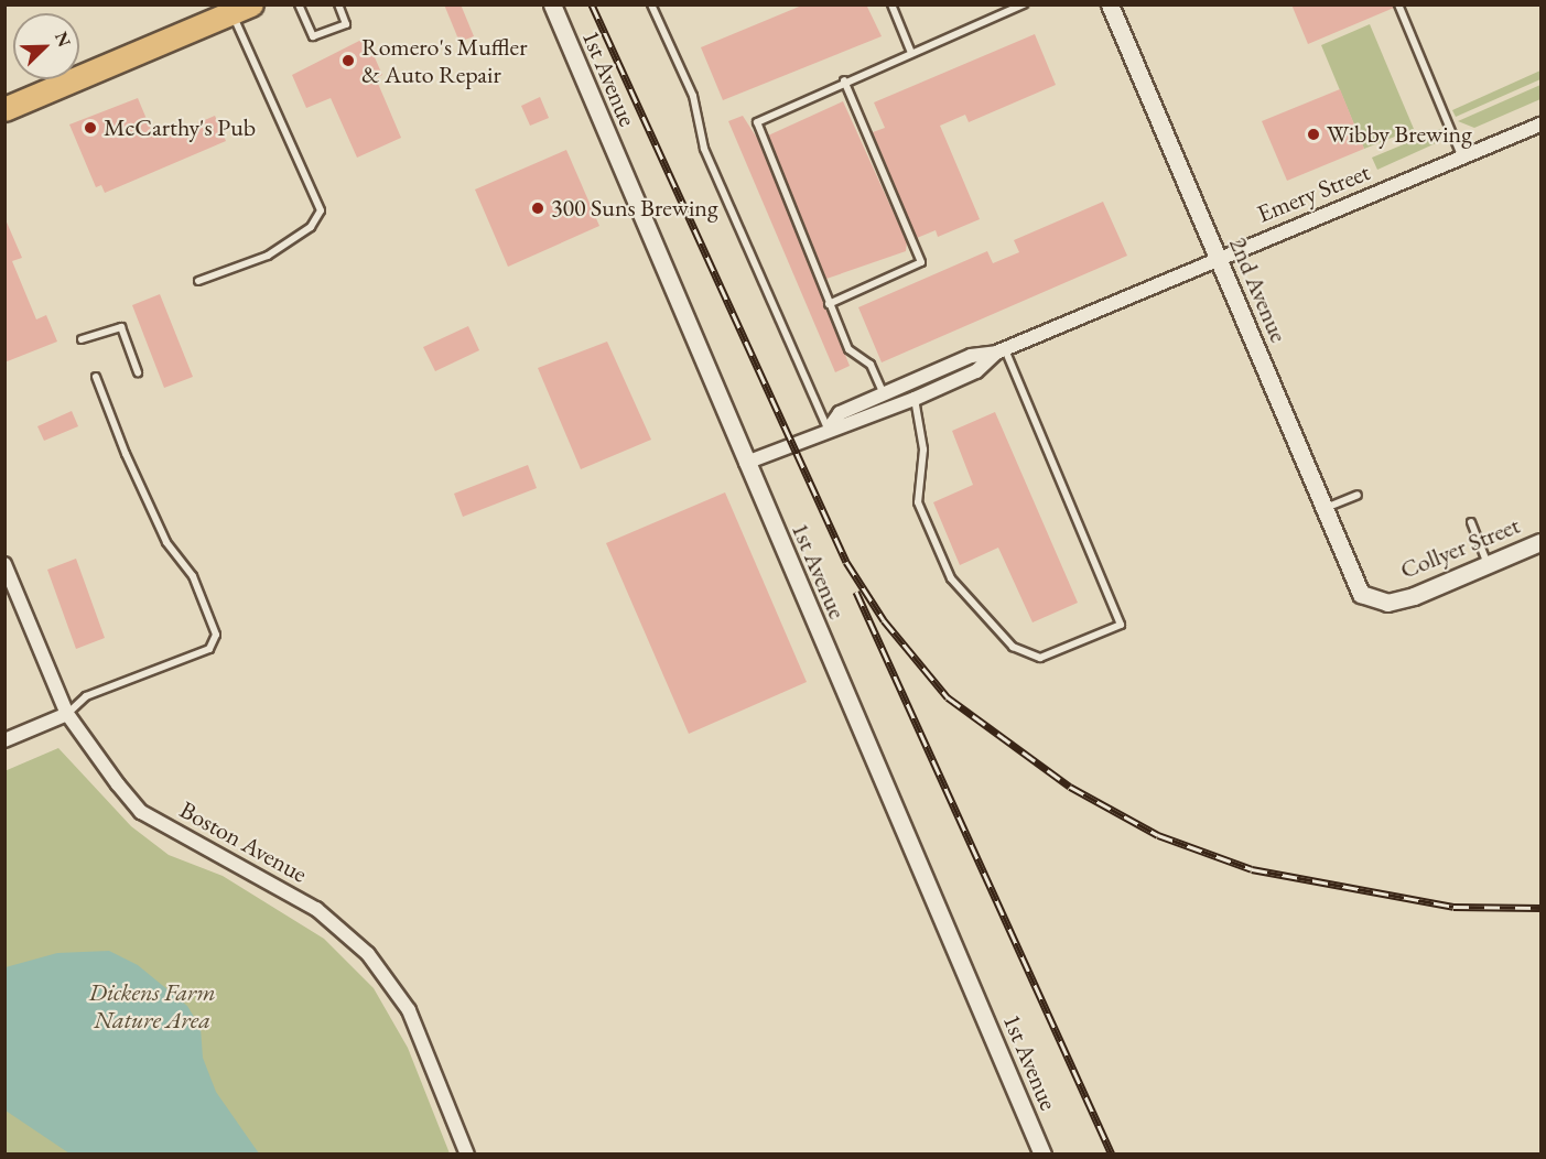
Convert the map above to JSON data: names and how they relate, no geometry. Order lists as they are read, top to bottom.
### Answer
{
  "streets": {
    "street": [
      "1st Avenue",
      "Emery Street",
      "2nd Avenue",
      "Collyer Street",
      "Boston Avenue"
    ]
  },
  "crossings": [
    ["1st Avenue", "Emery Street"],
    ["Emery Street", "2nd Avenue"],
    ["2nd Avenue", "Collyer Street"]
  ],
  "parks": ["Dickens Farm Nature Area"],
  "places": [
    "Romero's Muffler & Auto Repair",
    "McCarthy's Pub",
    "Wibby Brewing",
    "300 Suns Brewing"
  ],
  "north": "top right"
}
